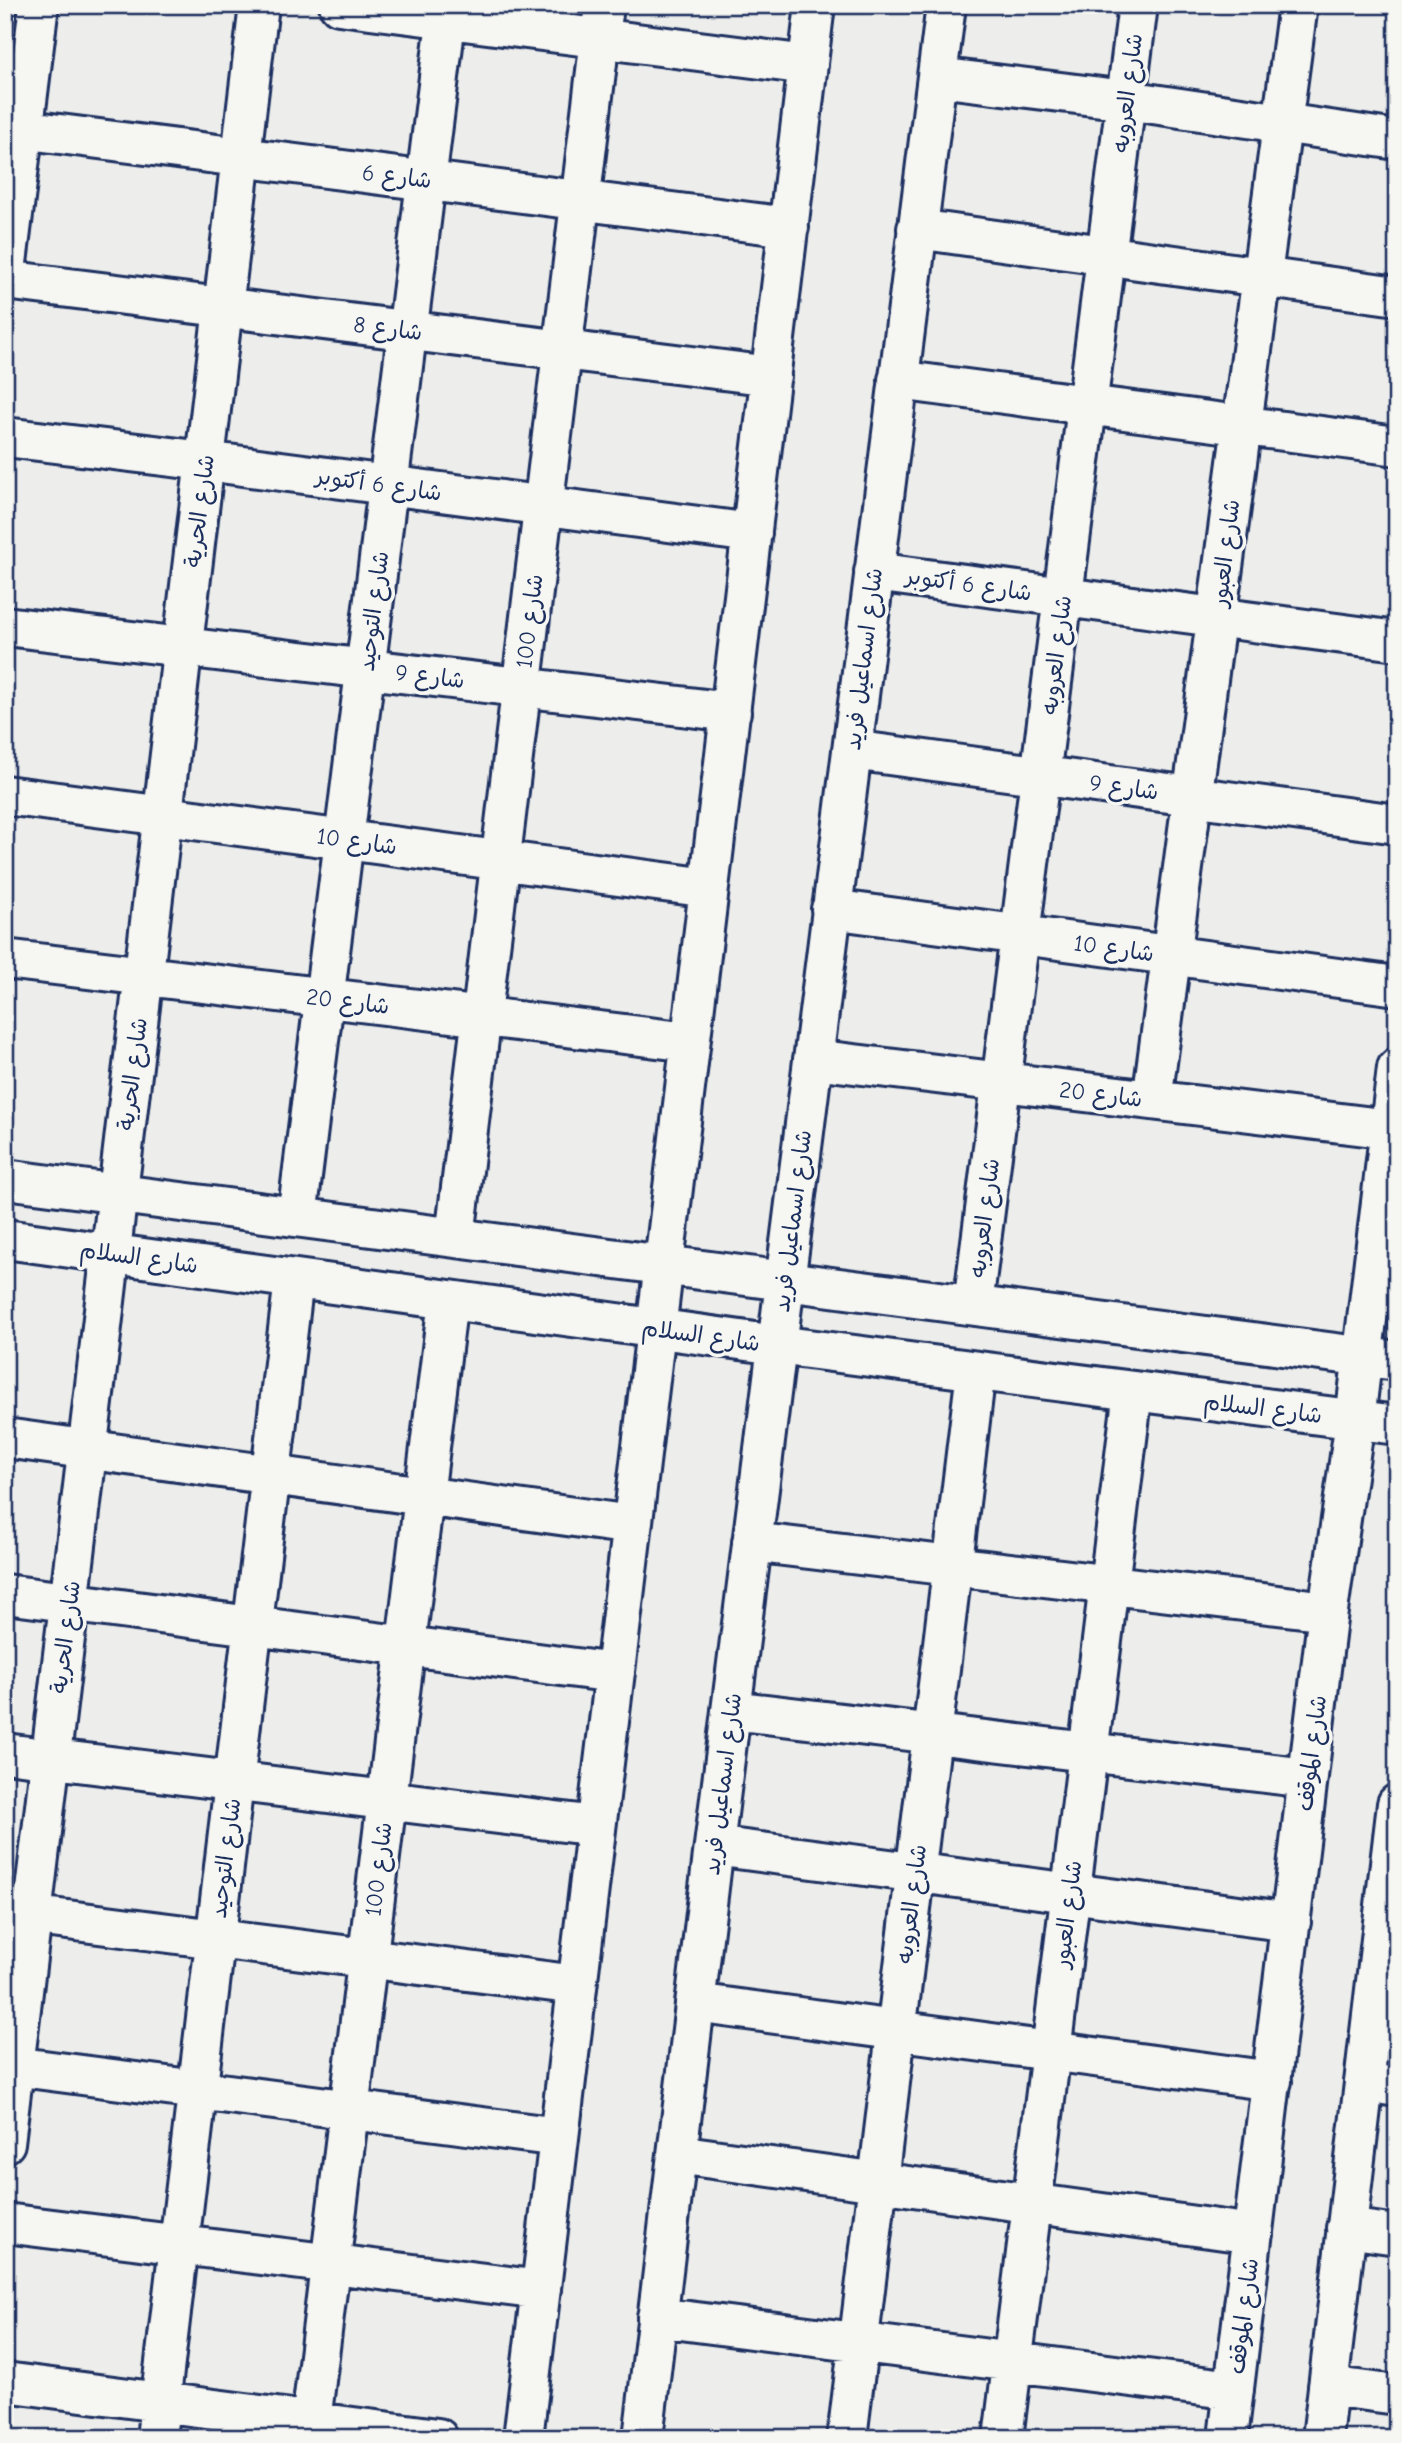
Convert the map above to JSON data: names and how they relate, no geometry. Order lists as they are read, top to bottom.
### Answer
{
  "streets": {
    "street": [
      "شارع العروبه",
      "شارع 6",
      "شارع 8",
      "شارع 6 أكتوبر",
      "شارع الحرية",
      "شارع العبور",
      "شارع التوحيد",
      "شارع 100",
      "شارع اسماعيل فريد",
      "شارع 9",
      "شارع 10",
      "شارع 20",
      "شارع السلام",
      "شارع الموقف"
    ]
  },
  "crossings": [
    ["شارع العروبه", "شارع 6 أكتوبر"],
    ["شارع العروبه", "شارع 9"],
    ["شارع العروبه", "شارع 10"],
    ["شارع العروبه", "شارع 20"],
    ["شارع العروبه", "شارع السلام"],
    ["شارع 6", "شارع الحرية"],
    ["شارع 6", "شارع التوحيد"],
    ["شارع 6", "شارع 100"],
    ["شارع 8", "شارع الحرية"],
    ["شارع 8", "شارع التوحيد"],
    ["شارع 8", "شارع 100"],
    ["شارع 6 أكتوبر", "شارع الحرية"],
    ["شارع 6 أكتوبر", "شارع العبور"],
    ["شارع 6 أكتوبر", "شارع التوحيد"],
    ["شارع 6 أكتوبر", "شارع 100"],
    ["شارع 6 أكتوبر", "شارع اسماعيل فريد"],
    ["شارع الحرية", "شارع 9"],
    ["شارع الحرية", "شارع 10"],
    ["شارع الحرية", "شارع 20"],
    ["شارع الحرية", "شارع السلام"],
    ["شارع العبور", "شارع 9"],
    ["شارع العبور", "شارع 10"],
    ["شارع العبور", "شارع 20"],
    ["شارع العبور", "شارع السلام"],
    ["شارع التوحيد", "شارع 9"],
    ["شارع التوحيد", "شارع 10"],
    ["شارع التوحيد", "شارع 20"],
    ["شارع التوحيد", "شارع السلام"],
    ["شارع 100", "شارع 9"],
    ["شارع 100", "شارع 10"],
    ["شارع 100", "شارع 20"],
    ["شارع 100", "شارع السلام"],
    ["شارع اسماعيل فريد", "شارع 9"],
    ["شارع اسماعيل فريد", "شارع 10"],
    ["شارع اسماعيل فريد", "شارع 20"],
    ["شارع اسماعيل فريد", "شارع السلام"],
    ["شارع 20", "شارع الموقف"],
    ["شارع السلام", "شارع الموقف"]
  ]
}
